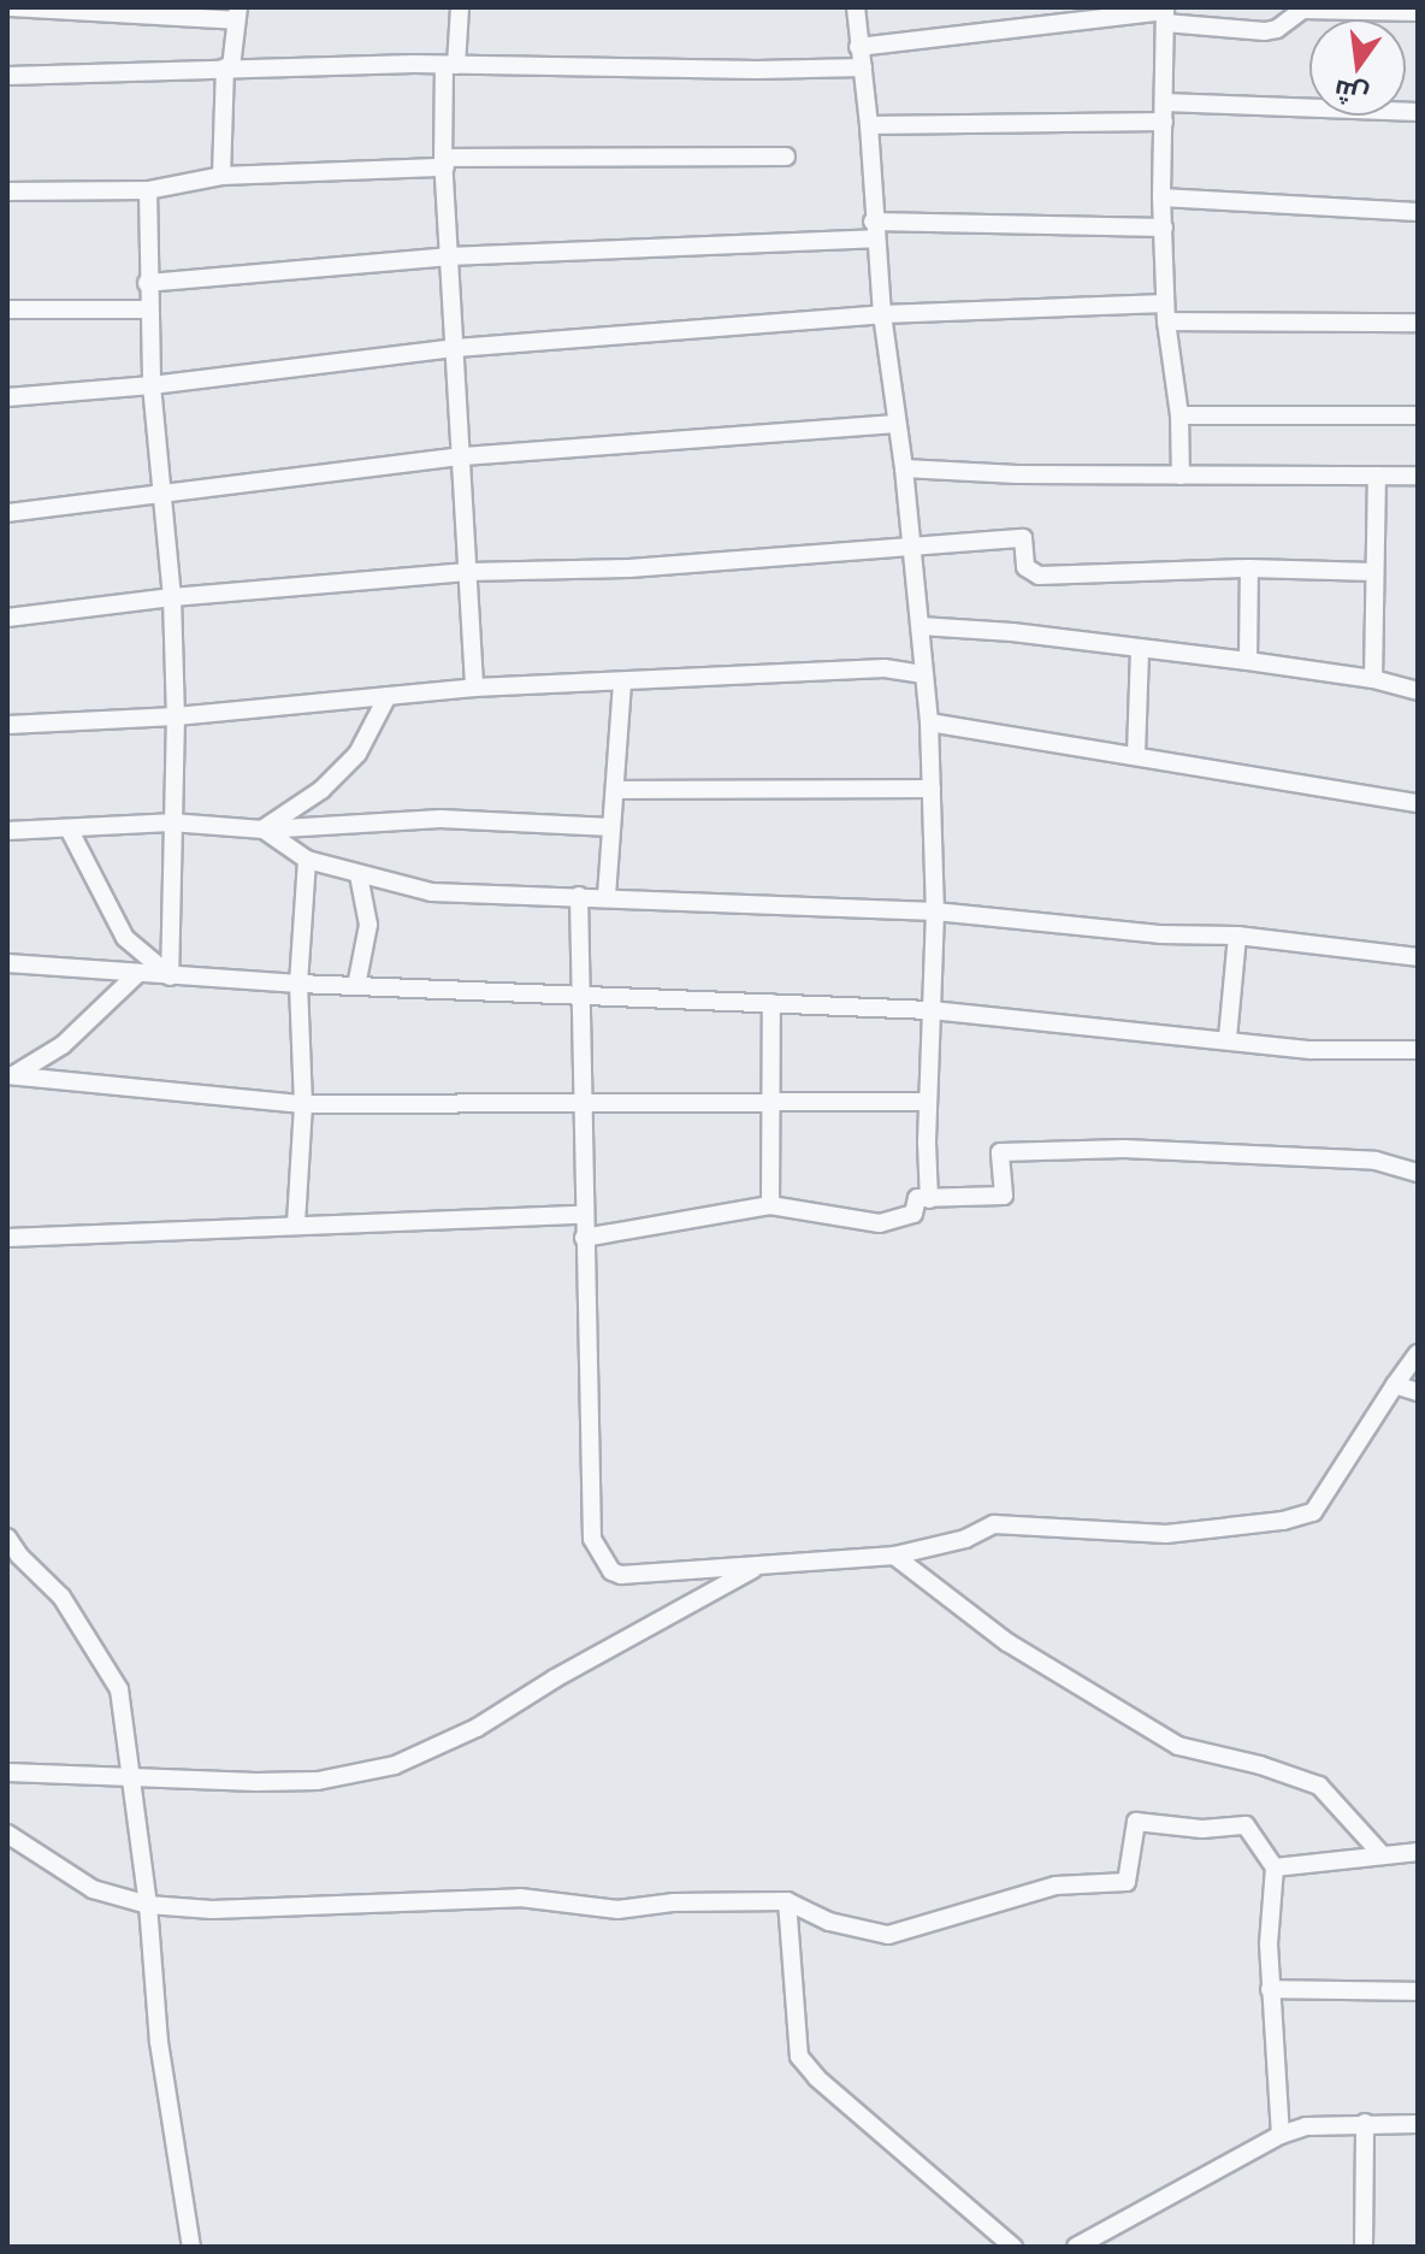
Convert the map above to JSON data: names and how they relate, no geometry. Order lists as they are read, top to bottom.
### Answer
{
  "north": "bottom"
}
